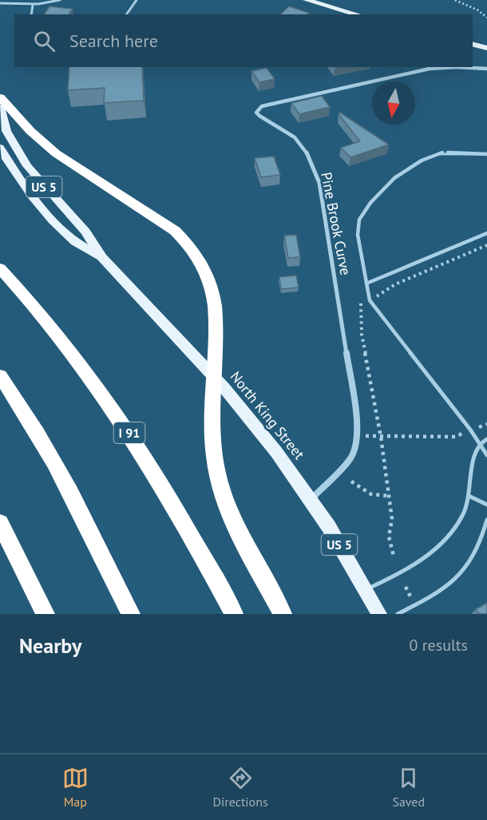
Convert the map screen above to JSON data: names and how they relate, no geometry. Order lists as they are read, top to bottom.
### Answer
{
  "streets": {
    "highway": ["I 91"],
    "main road": ["US 5", "North King Street"],
    "street": ["Pine Brook Curve"]
  },
  "crossings": [
    ["Pine Brook Curve", "North King Street"]
  ],
  "north": "bottom",
  "page": {
    "search": "Search here",
    "heading": ["Nearby", "0 results"],
    "nav": ["Map", "Directions", "Saved"]
  }
}
